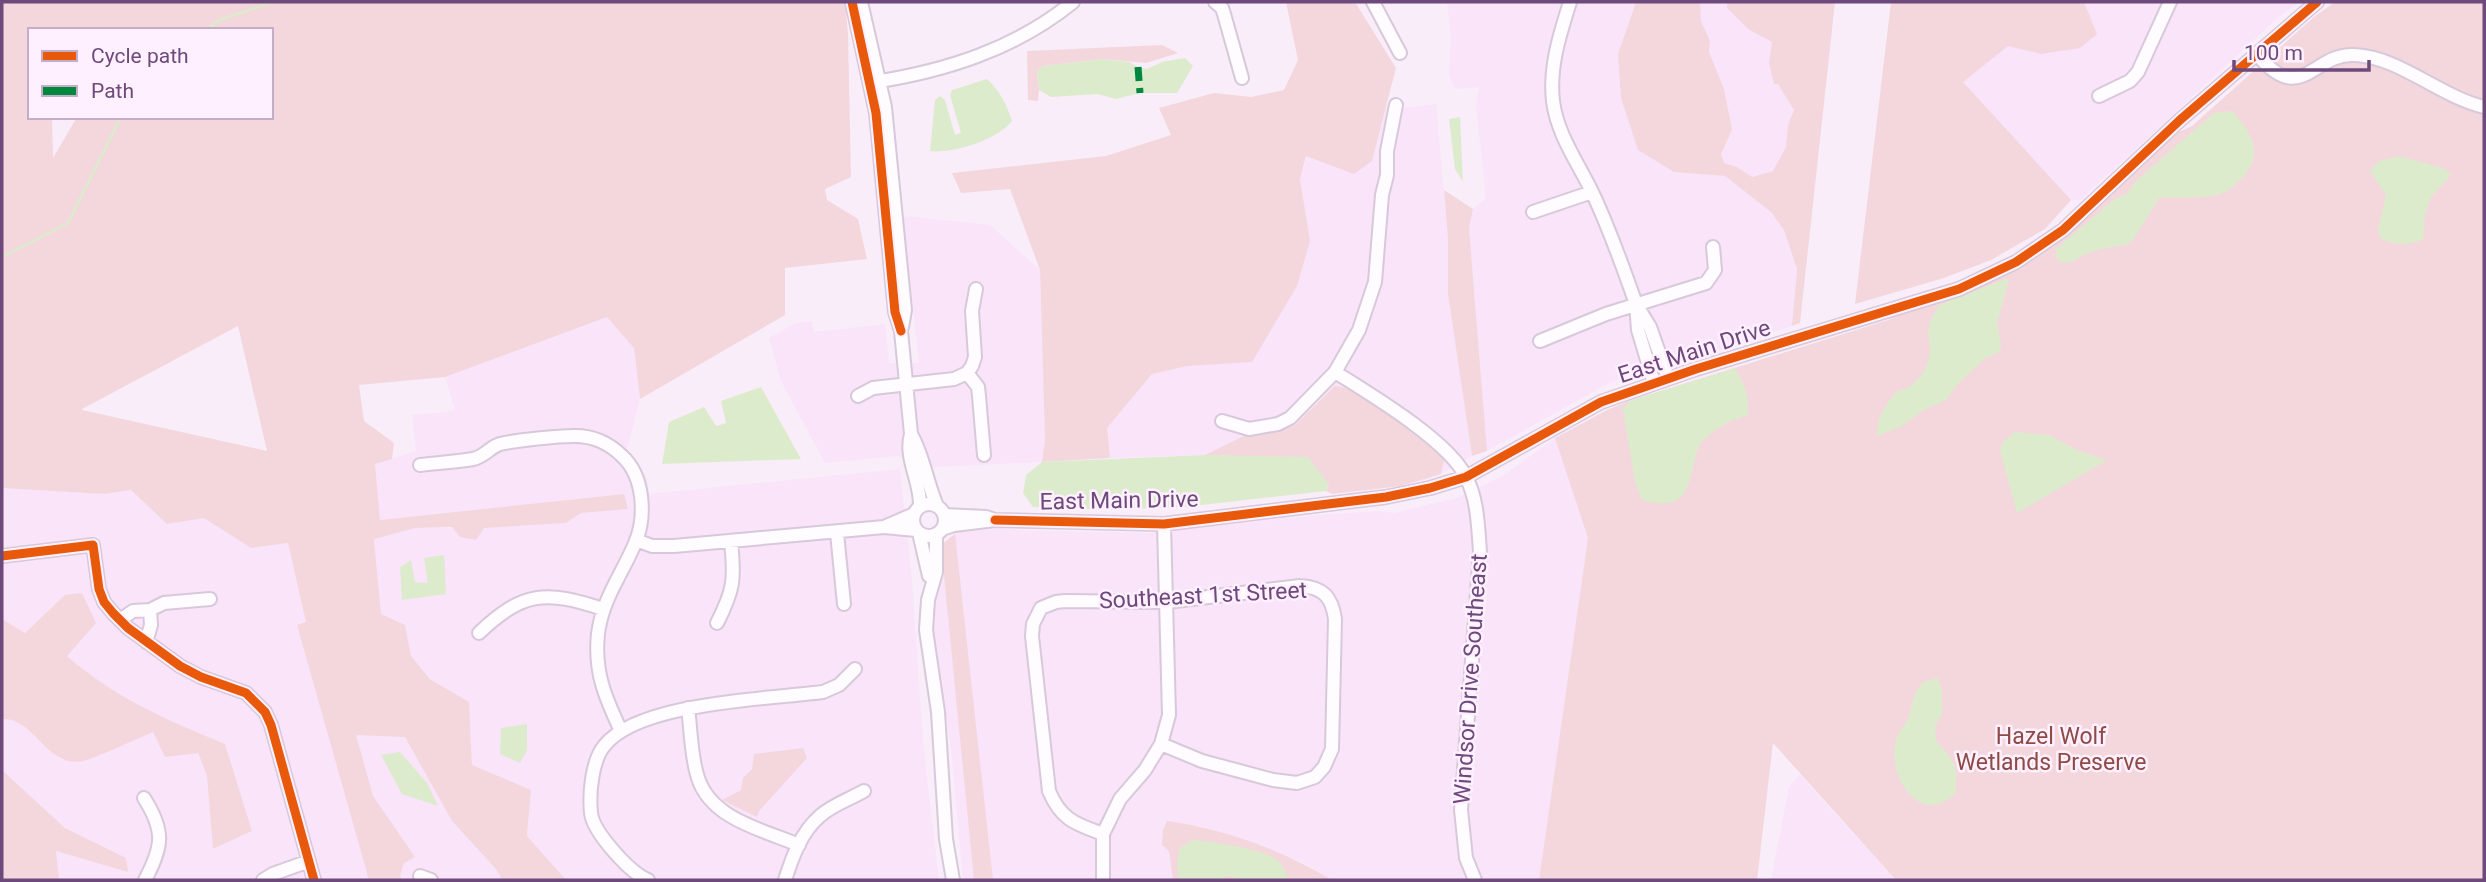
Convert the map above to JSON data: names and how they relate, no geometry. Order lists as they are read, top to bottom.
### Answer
{
  "streets": {
    "street": ["East Main Drive", "Southeast 1st Street", "Windsor Drive Southeast"]
  },
  "crossings": [
    ["East Main Drive", "Windsor Drive Southeast"]
  ],
  "parks": ["Hazel Wolf Wetlands Preserve"],
  "legend": ["Cycle path", "Path"],
  "scale_bar": "100 m"
}
